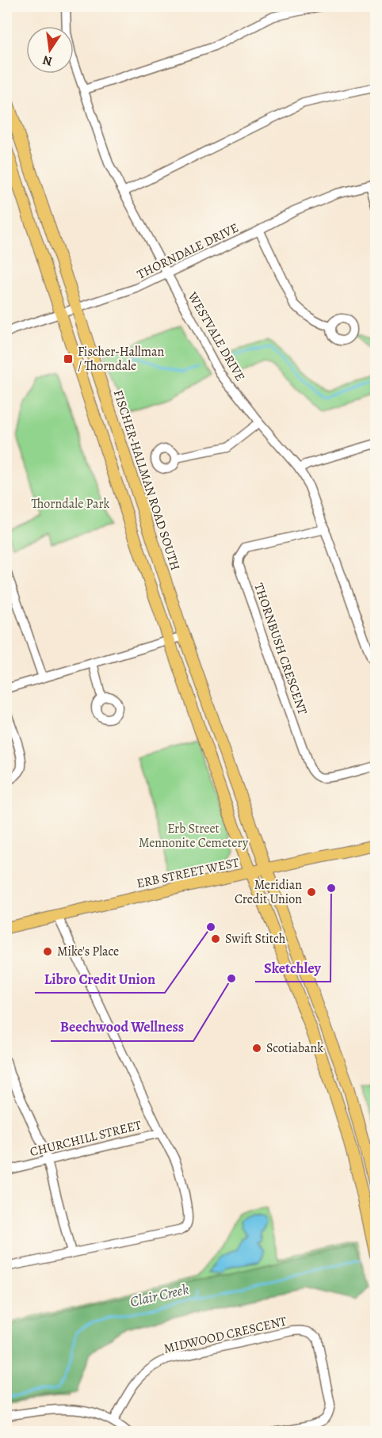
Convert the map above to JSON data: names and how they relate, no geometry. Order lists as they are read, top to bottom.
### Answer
{
  "streets": {
    "main road": ["FISCHER-HALLMAN ROAD SOUTH", "ERB STREET WEST"],
    "street": [
      "THORNDALE DRIVE",
      "WESTVALE DRIVE",
      "THORNBUSH CRESCENT",
      "CHURCHILL STREET",
      "MIDWOOD CRESCENT"
    ]
  },
  "crossings": [
    ["THORNDALE DRIVE", "WESTVALE DRIVE"],
    ["THORNDALE DRIVE", "FISCHER-HALLMAN ROAD SOUTH"],
    ["WESTVALE DRIVE", "THORNBUSH CRESCENT"],
    ["FISCHER-HALLMAN ROAD SOUTH", "ERB STREET WEST"],
    ["ERB STREET WEST", "CHURCHILL STREET"]
  ],
  "water": ["Clair Creek"],
  "parks": ["Thorndale Park", "Erb Street Mennonite Cemetery"],
  "places": {
    "transit": ["Fischer-Hallman / Thorndale"],
    "other": [
      "Sketchley",
      "Meridian Credit Union",
      "Libro Credit Union",
      "Swift Stitch",
      "Mike's Place",
      "Beechwood Wellness",
      "Scotiabank"
    ]
  },
  "north": "bottom"
}
